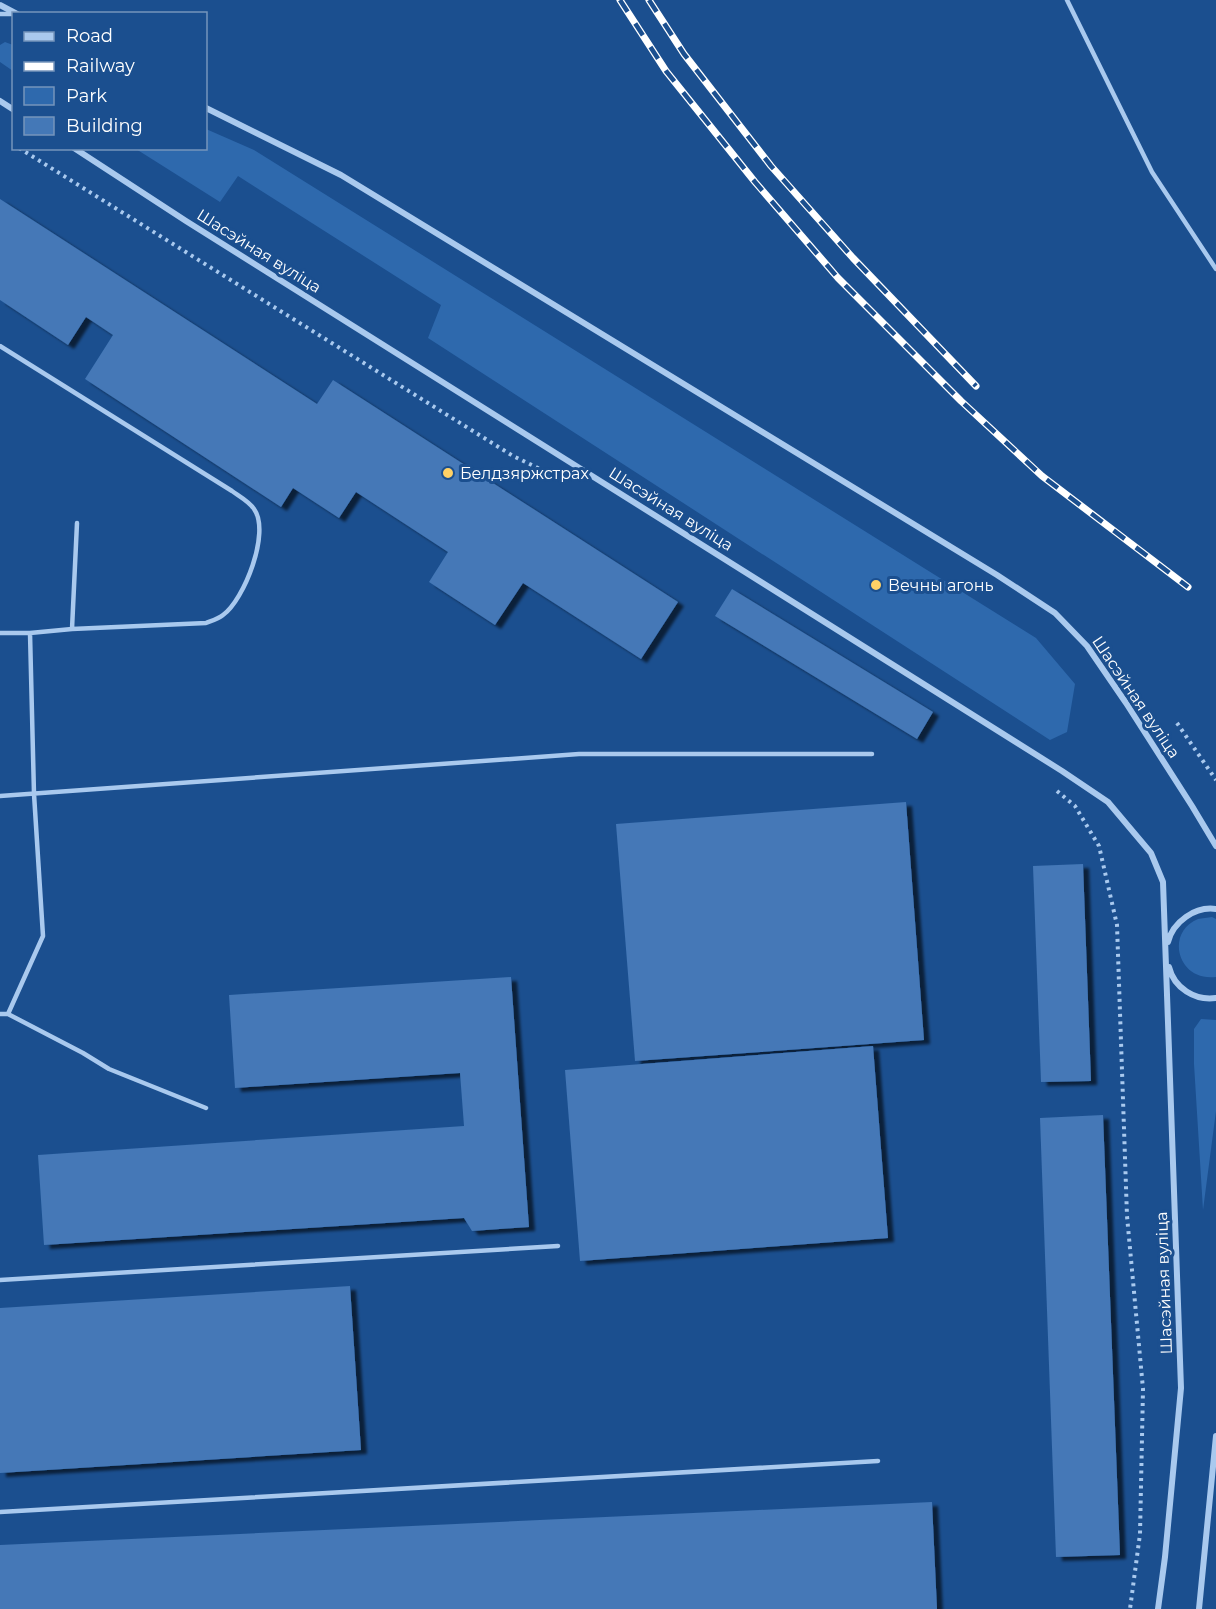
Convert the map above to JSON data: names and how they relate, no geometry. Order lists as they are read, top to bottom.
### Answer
{
  "streets": {
    "street": ["Шасэйная вуліца"]
  },
  "places": ["Белдзяржстрах", "Вечны агонь"],
  "legend": [
    "Road",
    "Railway",
    "Park",
    "Building"
  ]
}
